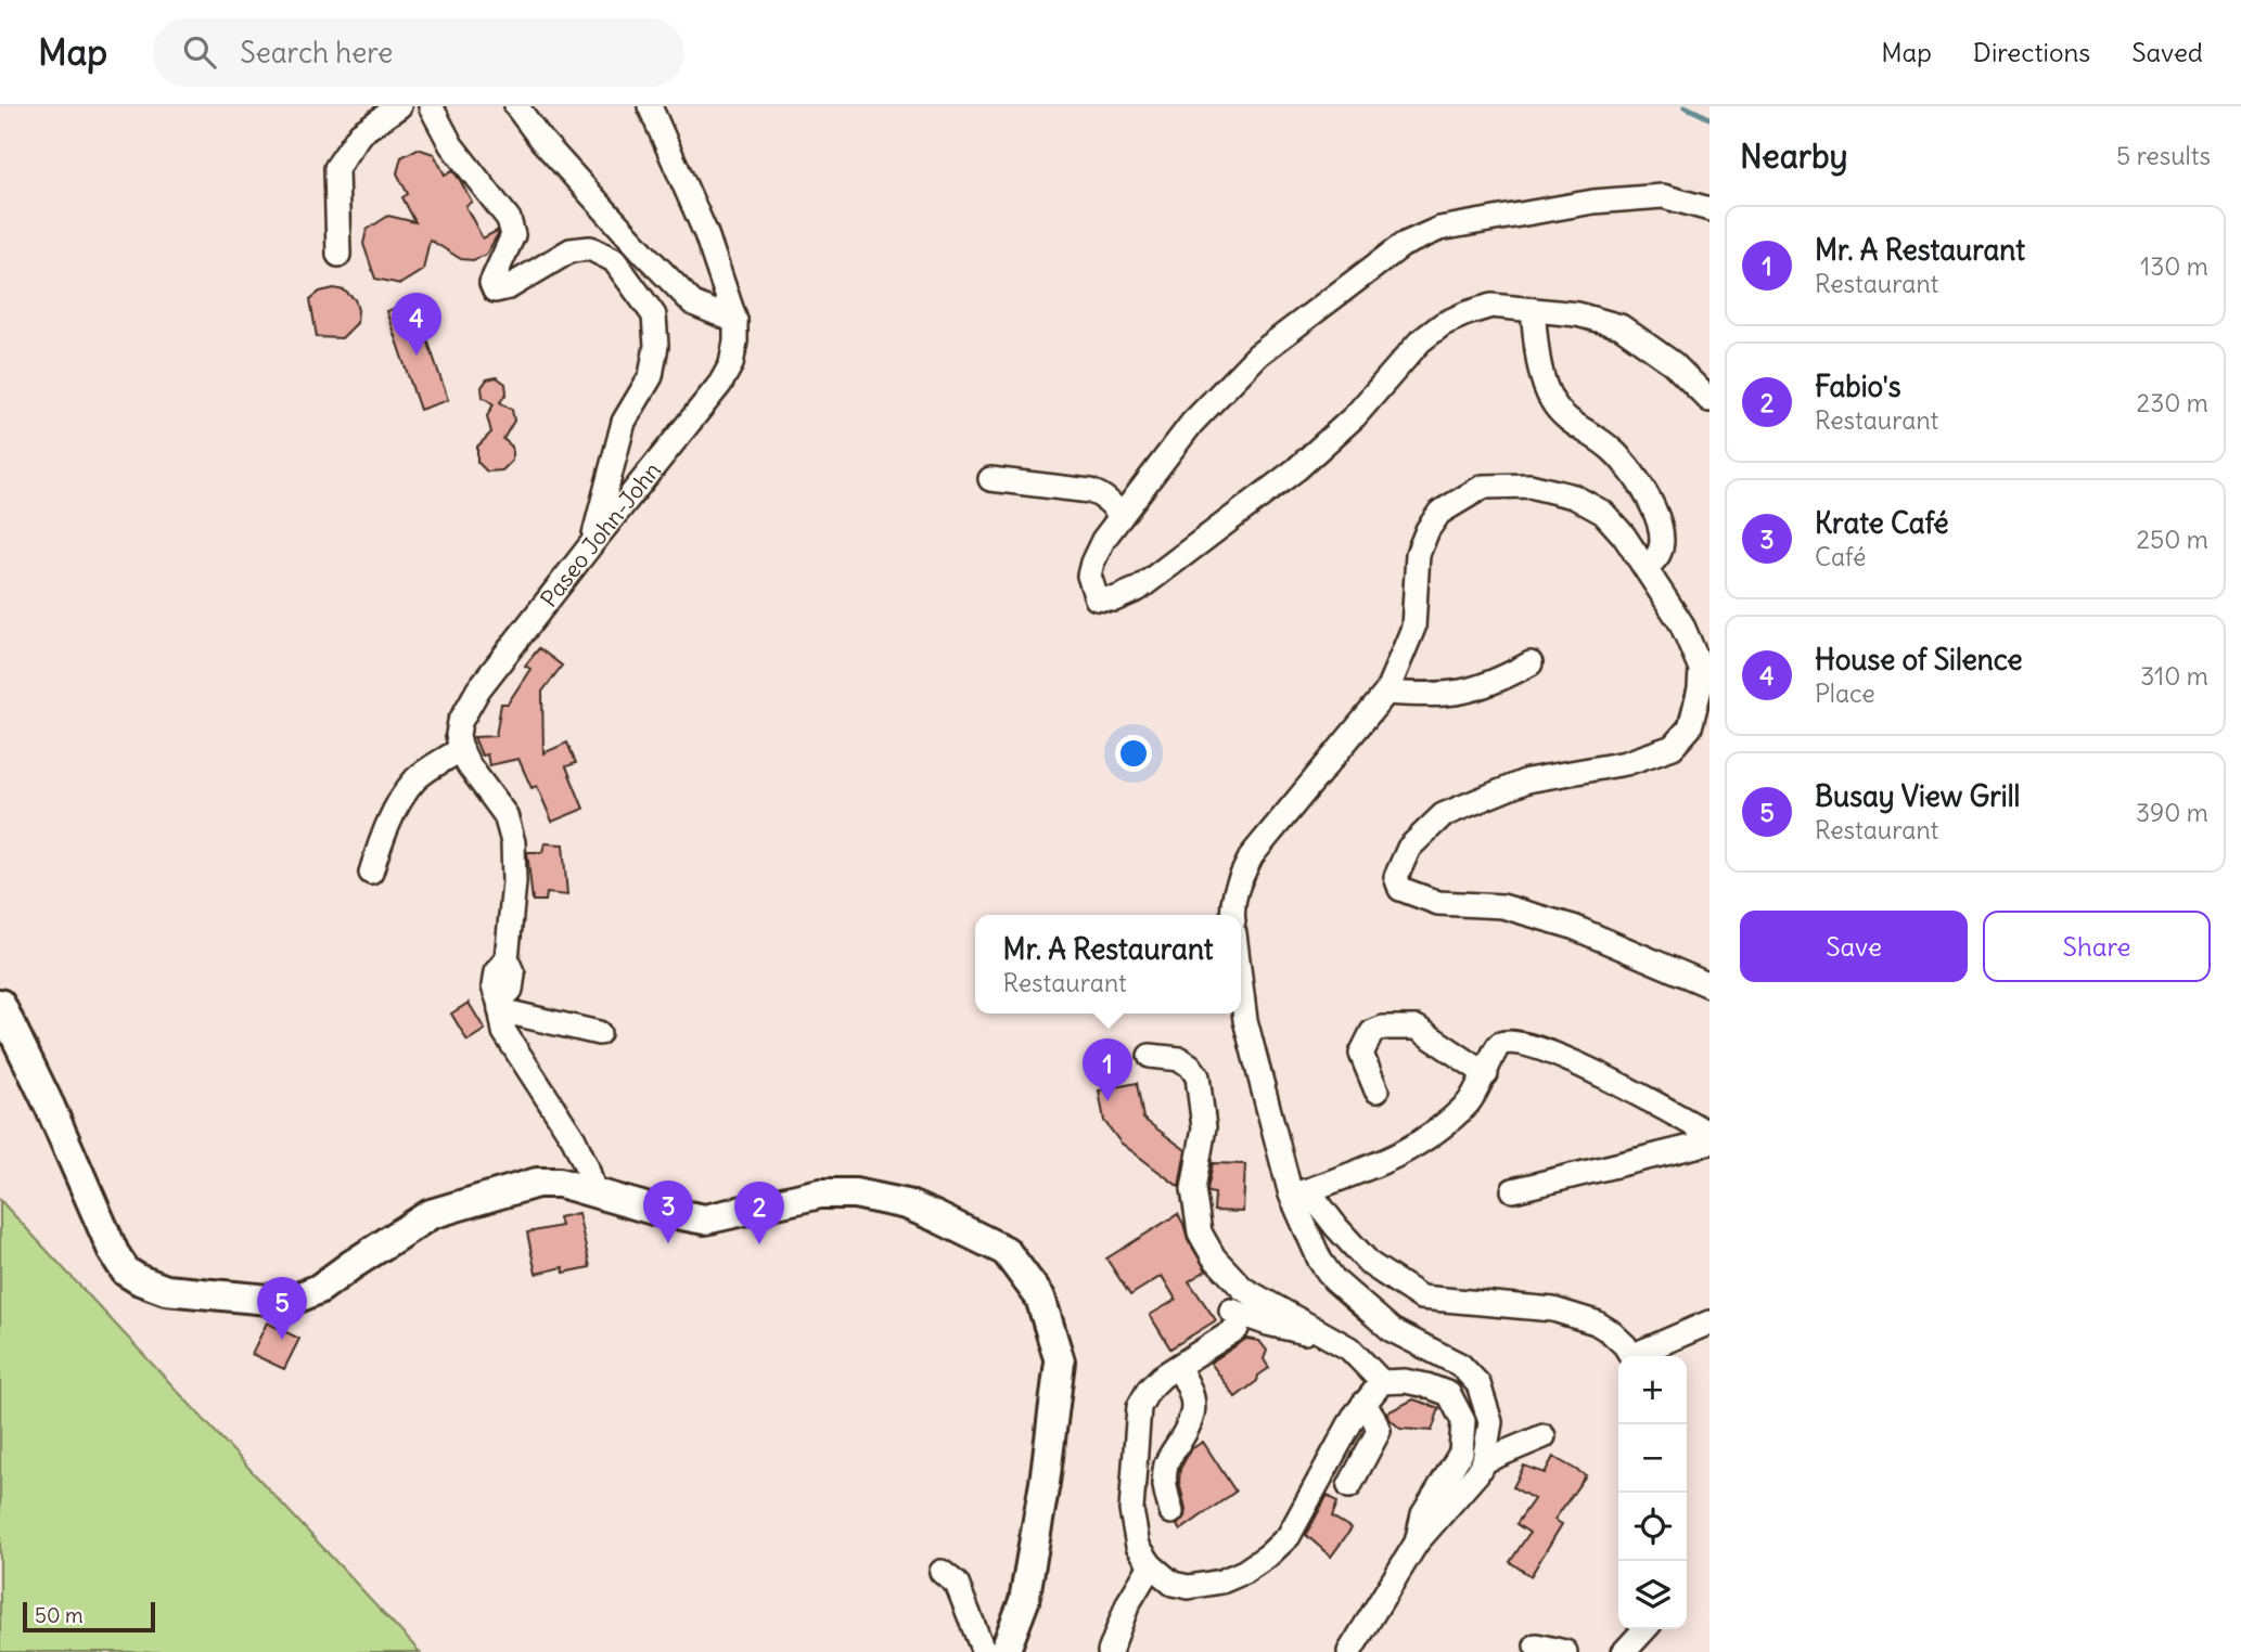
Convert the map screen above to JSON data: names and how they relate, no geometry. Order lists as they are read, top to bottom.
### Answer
{
  "streets": {
    "street": ["Paseo John-John"]
  },
  "scale_bar": "50 m",
  "page": {
    "header": "Map",
    "search": "Search here",
    "nav": ["Map", "Directions", "Saved"],
    "heading": ["Nearby", "5 results"],
    "list": [
      {
        "mark": "1",
        "name": "Mr. A Restaurant",
        "note": "Restaurant",
        "value": "130 m"
      },
      {
        "mark": "2",
        "name": "Fabio's",
        "note": "Restaurant",
        "value": "230 m"
      },
      {
        "mark": "3",
        "name": "Krate Café",
        "note": "Café",
        "value": "250 m"
      },
      {
        "mark": "4",
        "name": "House of Silence",
        "note": "Place",
        "value": "310 m"
      },
      {
        "mark": "5",
        "name": "Busay View Grill",
        "note": "Restaurant",
        "value": "390 m"
      }
    ],
    "pins": [
      "4",
      "1",
      "3",
      "2",
      "5"
    ],
    "buttons": ["Save", "Share"],
    "popup": ["Mr. A Restaurant", "Restaurant"],
    "map_buttons": ["+", "−"],
    "scale": "50 m"
  }
}
